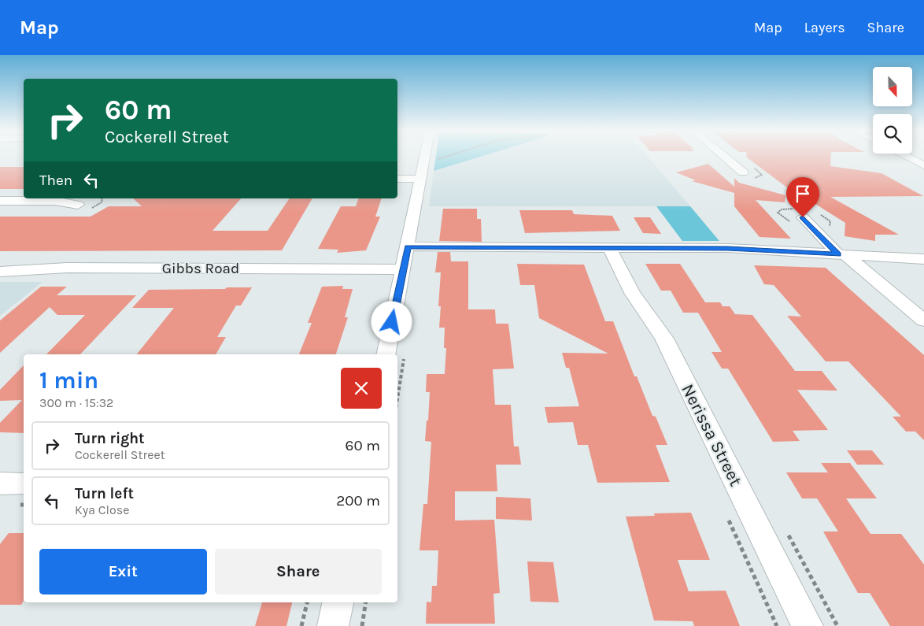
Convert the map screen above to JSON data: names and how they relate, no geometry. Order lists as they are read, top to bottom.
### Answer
{
  "streets": {
    "street": ["Gibbs Road", "Nerissa Street"]
  },
  "north": "bottom",
  "page": {
    "header": "Map",
    "nav": ["Map", "Layers", "Share"],
    "turn": ["60 m", "Cockerell Street"],
    "then": "Then",
    "heading": ["1 min", "300 m · 15:32"],
    "list": [
      {
        "name": "Turn right",
        "note": "Cockerell Street",
        "value": "60 m"
      },
      {
        "name": "Turn left",
        "note": "Kya Close",
        "value": "200 m"
      }
    ],
    "buttons": ["Exit", "Share"]
  }
}
